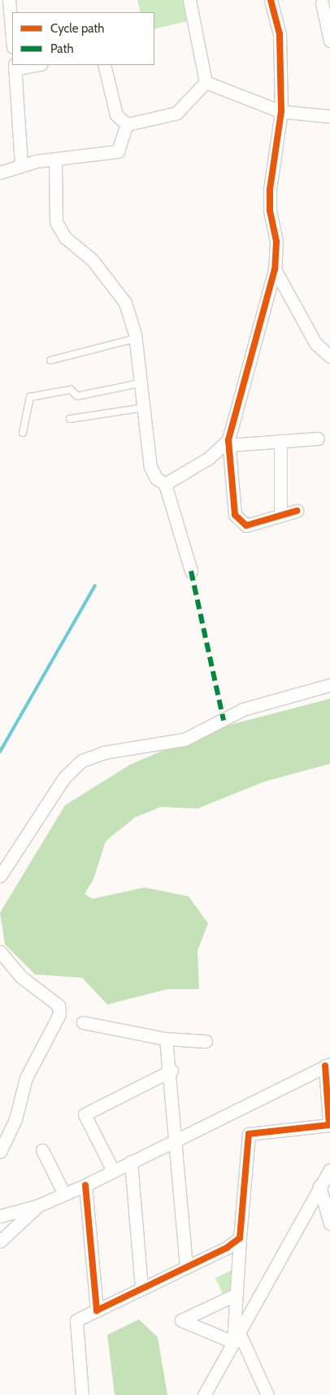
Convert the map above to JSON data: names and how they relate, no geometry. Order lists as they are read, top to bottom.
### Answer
{
  "legend": ["Cycle path", "Path"]
}
